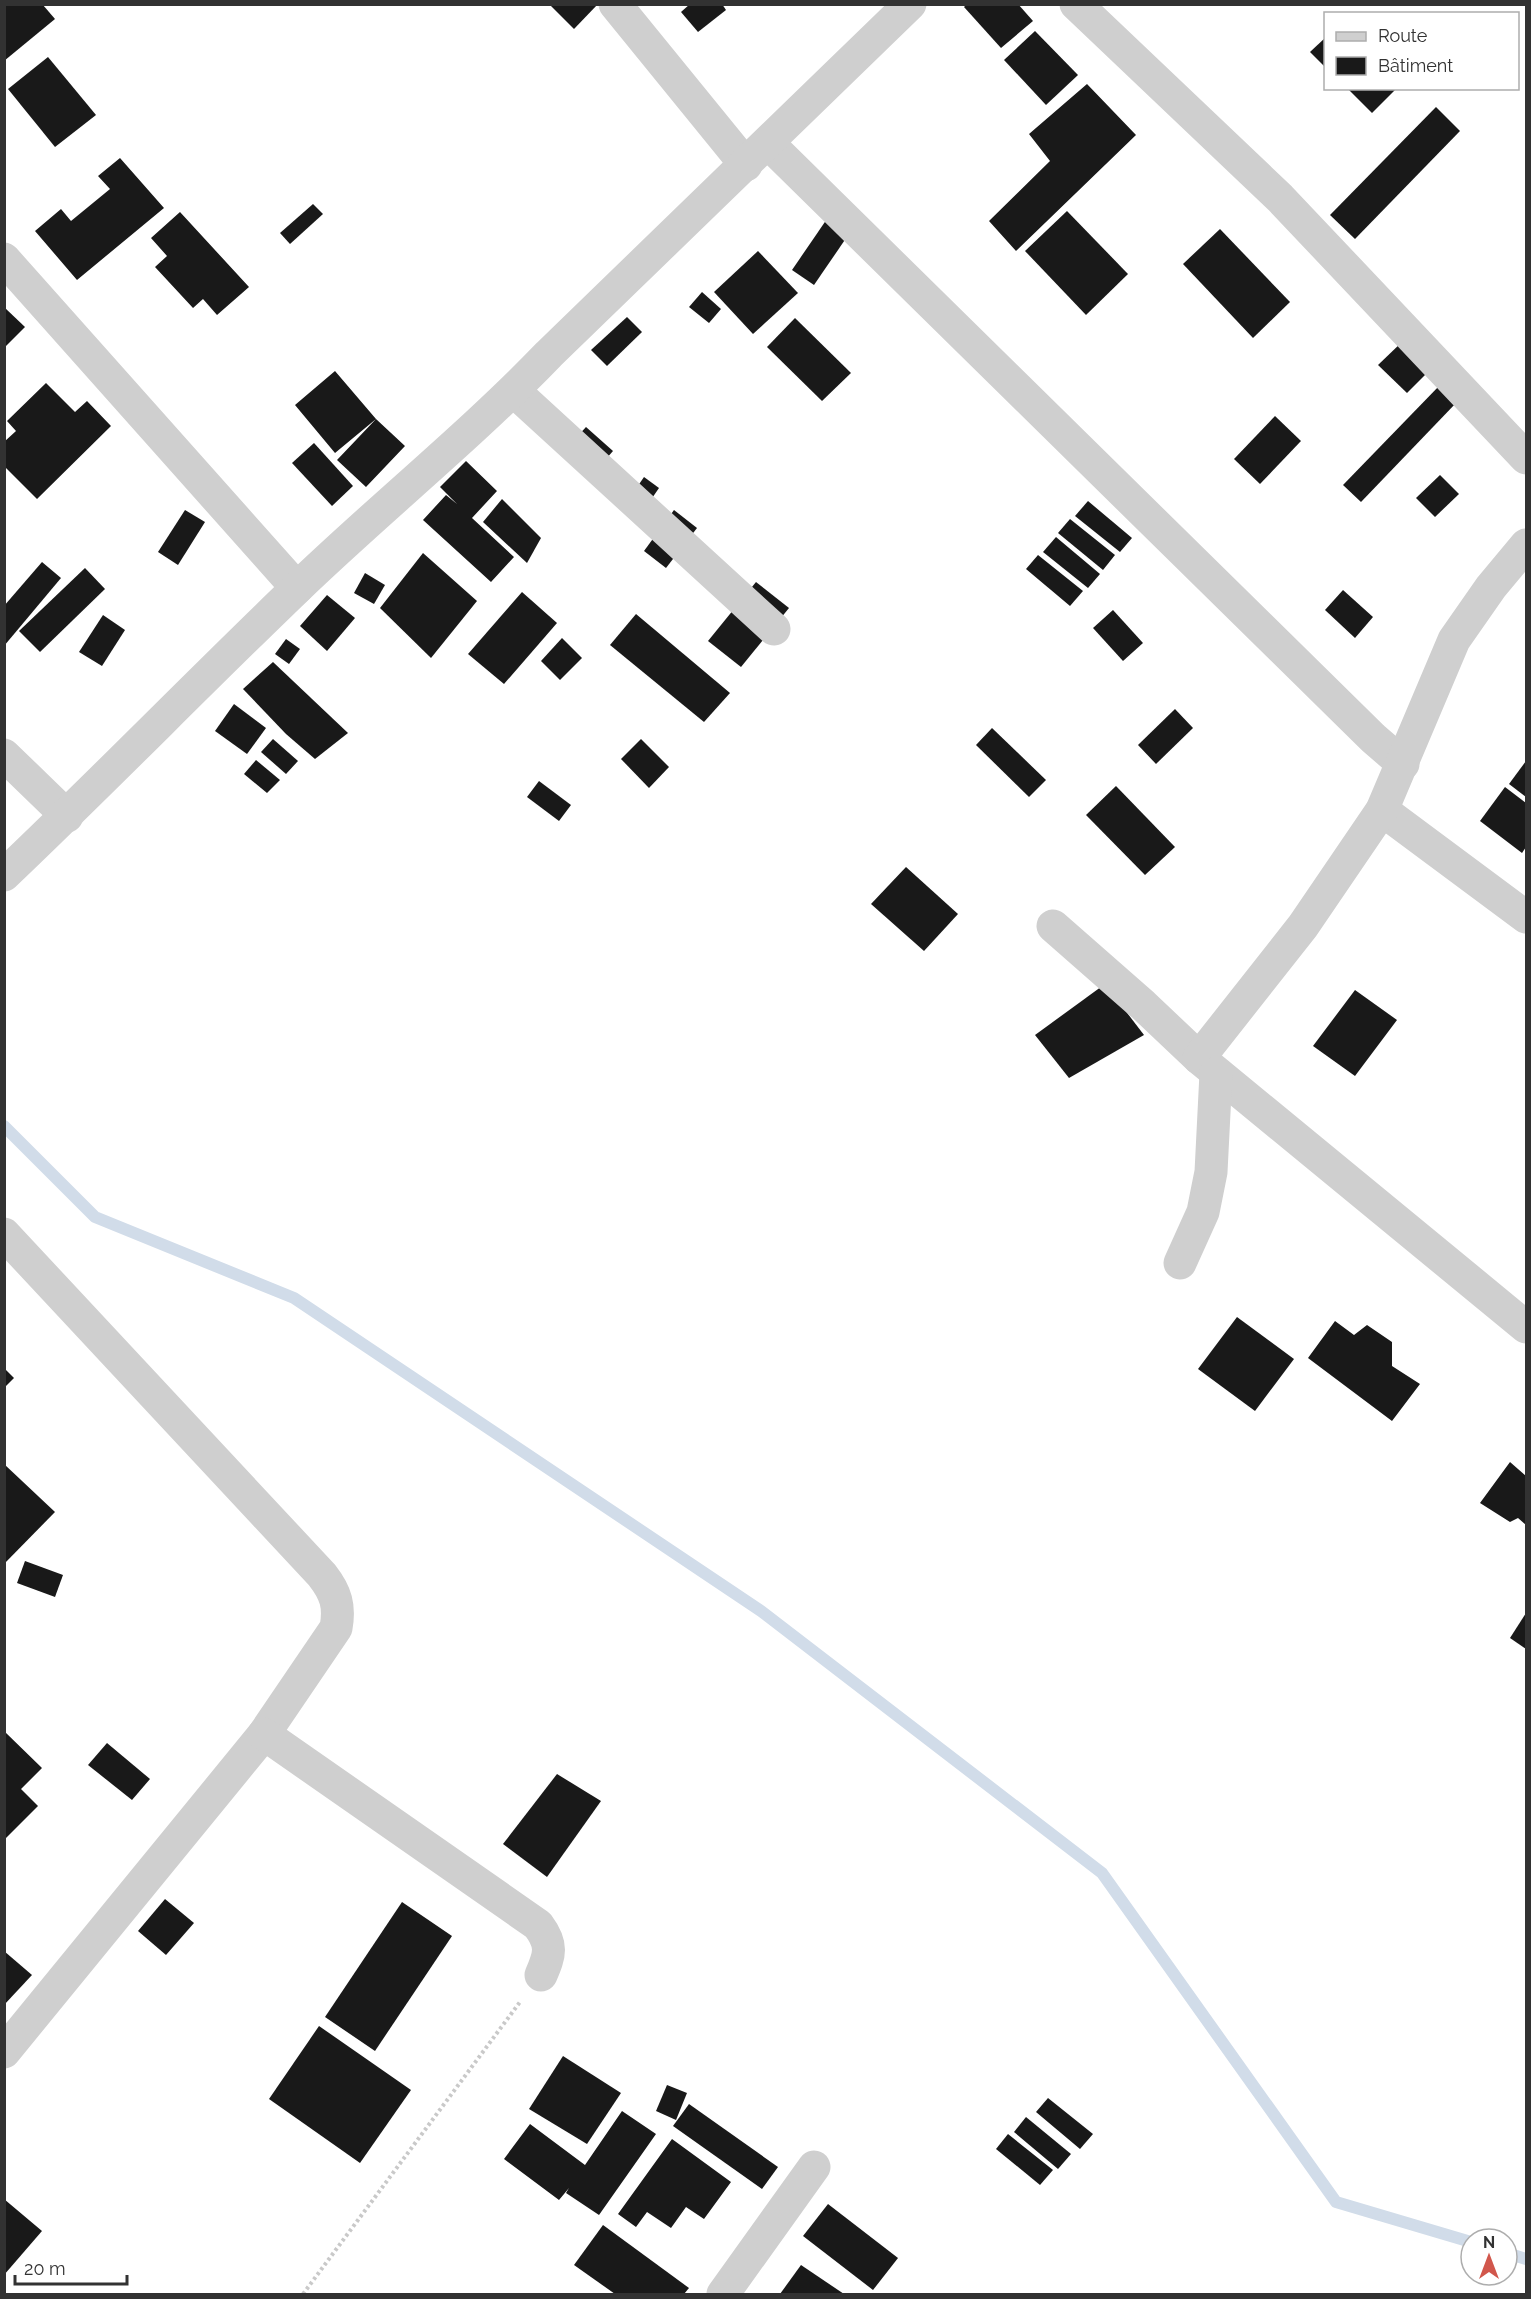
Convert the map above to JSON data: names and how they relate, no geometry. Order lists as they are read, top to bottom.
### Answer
{
  "legend": ["Route", "Bâtiment"],
  "scale_bar": "20 m",
  "north": "top"
}
